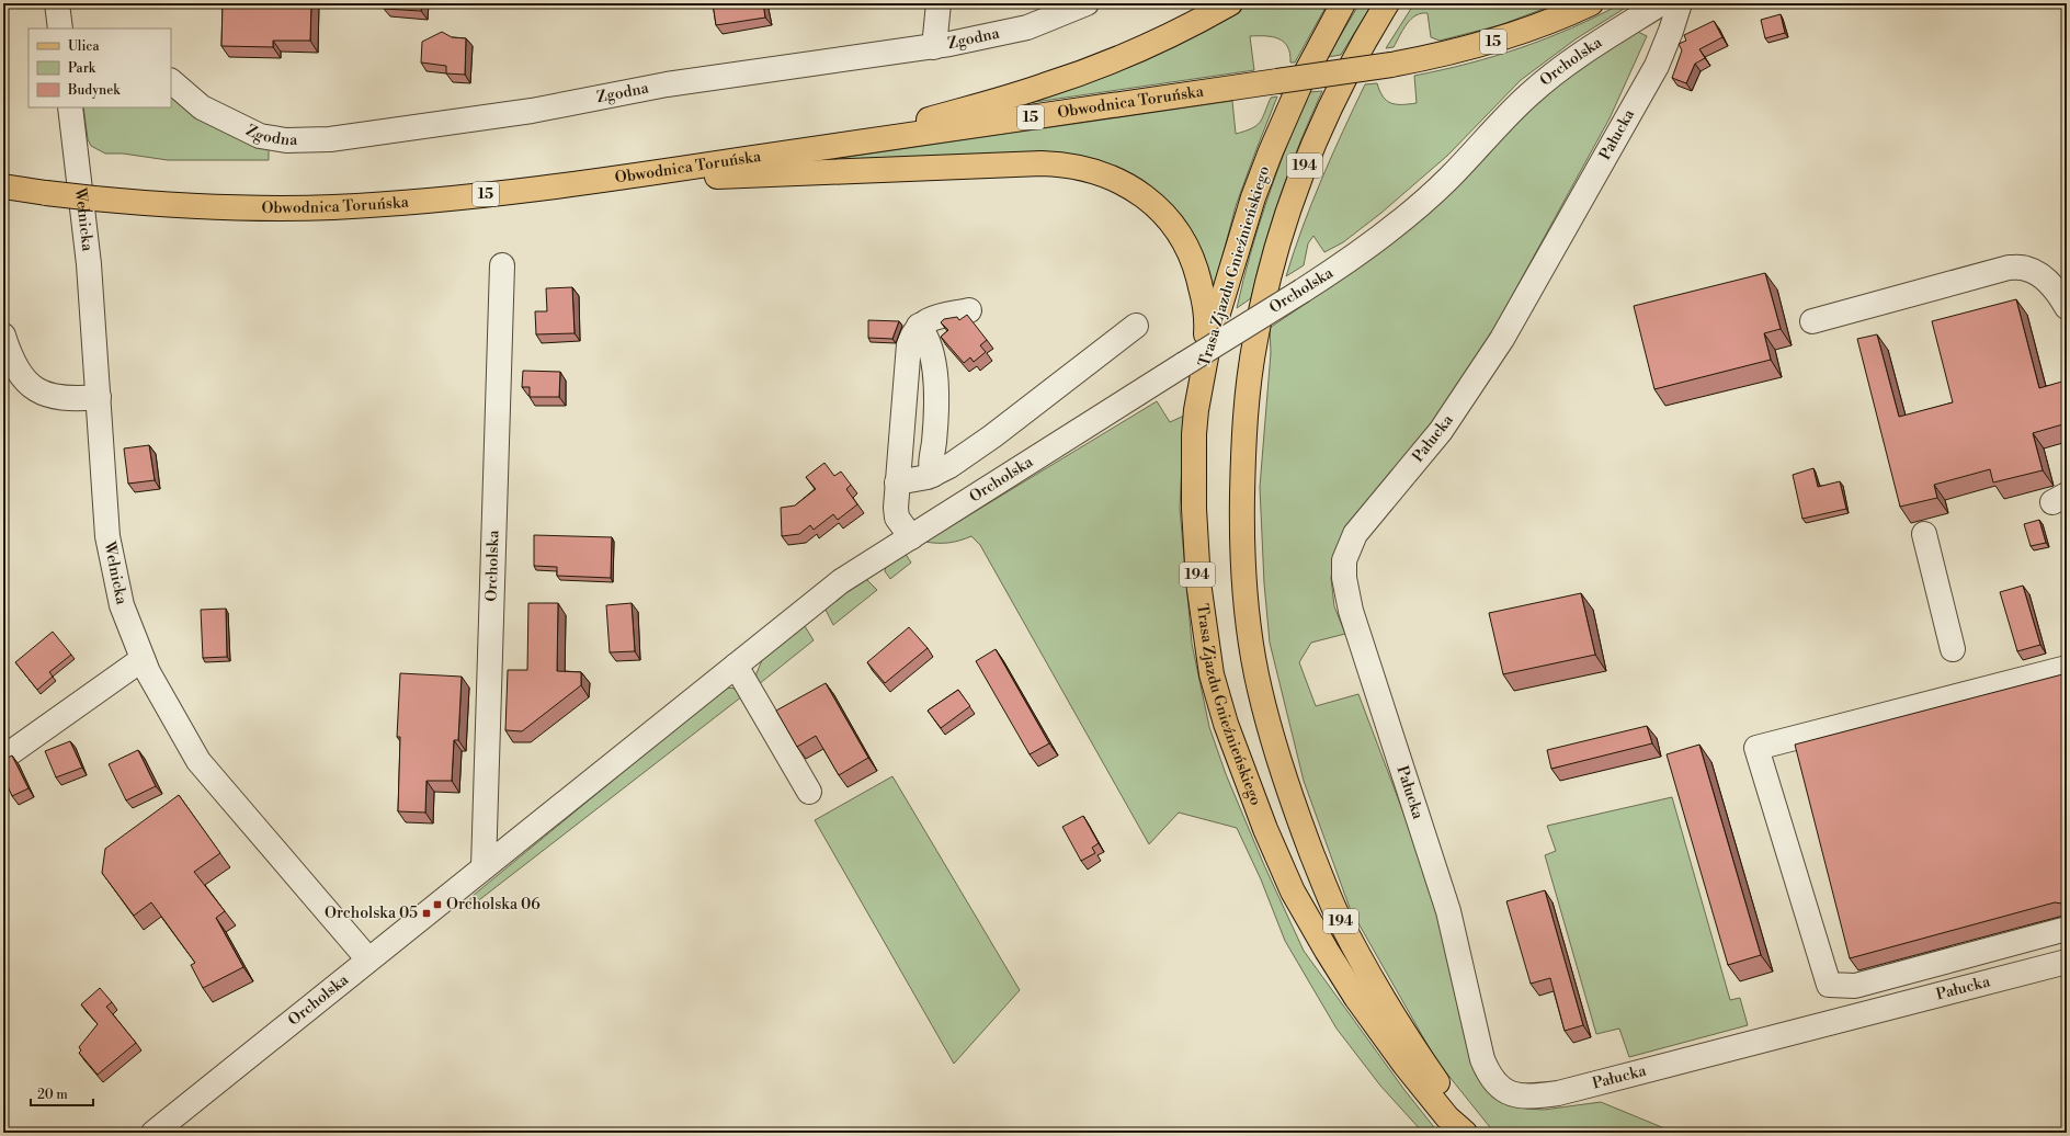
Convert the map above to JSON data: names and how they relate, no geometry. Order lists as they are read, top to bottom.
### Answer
{
  "streets": {
    "main road": [
      "15",
      "Obwodnica Toruńska",
      "194",
      "Trasa Zjazdu Gnieźnieńskiego"
    ],
    "street": [
      "Zgodna",
      "Orcholska",
      "Pałucka",
      "Wełnicka"
    ]
  },
  "crossings": [
    ["15", "Obwodnica Toruńska"],
    ["Orcholska", "Wełnicka"],
    ["Orcholska", "Trasa Zjazdu Gnieźnieńskiego"]
  ],
  "places": {
    "transit": ["Orcholska 06", "Orcholska 05"]
  },
  "legend": ["Ulica", "Park", "Budynek"],
  "scale_bar": "20 m"
}
